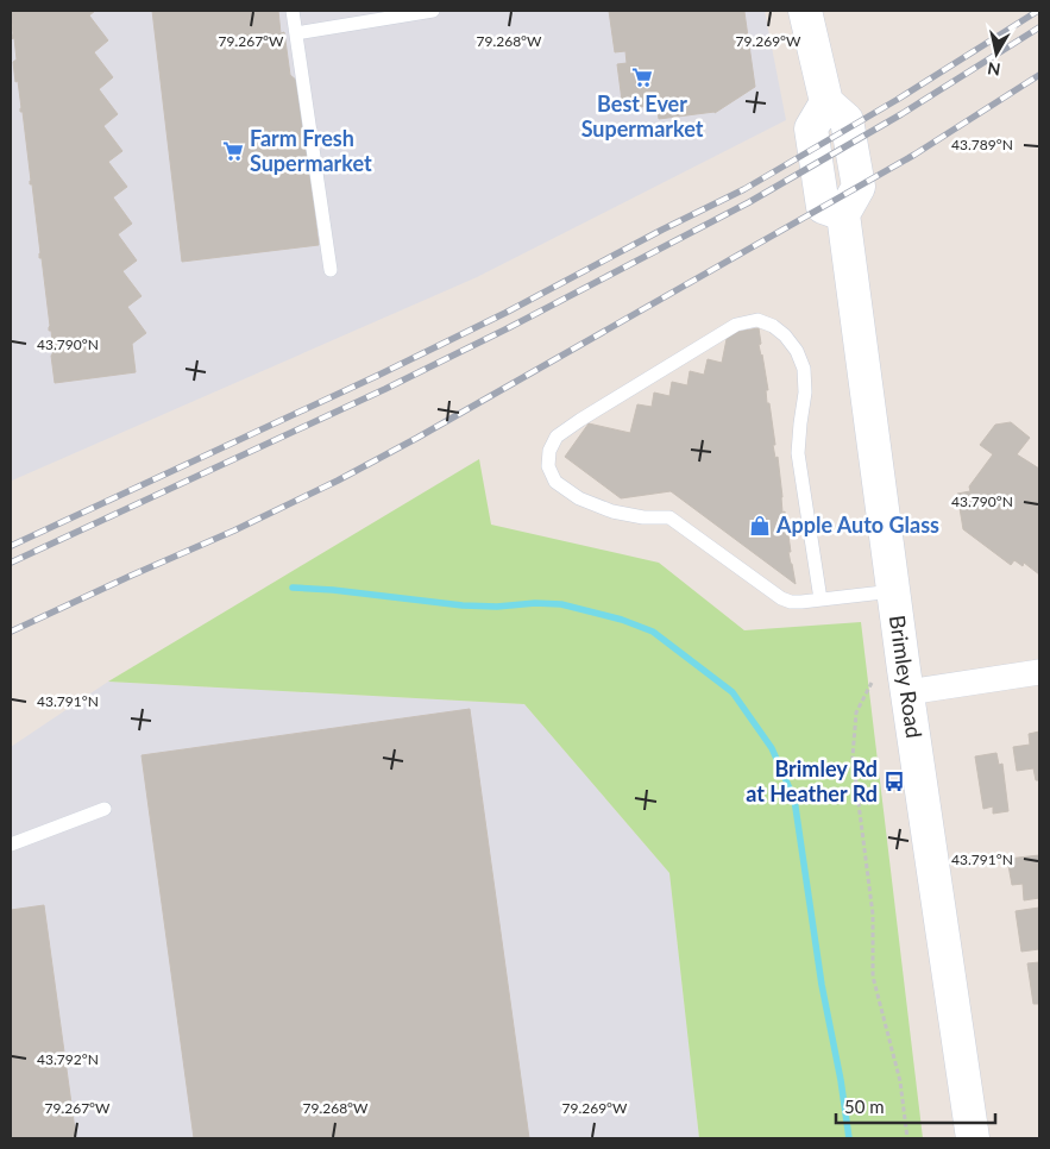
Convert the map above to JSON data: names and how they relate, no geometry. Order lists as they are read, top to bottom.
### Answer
{
  "streets": {
    "main road": ["Brimley Road"]
  },
  "places": {
    "supermarket": ["Best Ever Supermarket", "Farm Fresh Supermarket"],
    "shop": ["Apple Auto Glass"],
    "bus stop": ["Brimley Rd at Heather Rd"]
  },
  "scale_bar": "50 m",
  "north": "bottom",
  "coordinates": [
    "79.267°W",
    "79.268°W",
    "79.269°W",
    "43.789°N",
    "43.790°N",
    "43.791°N",
    "43.792°N"
  ]
}
